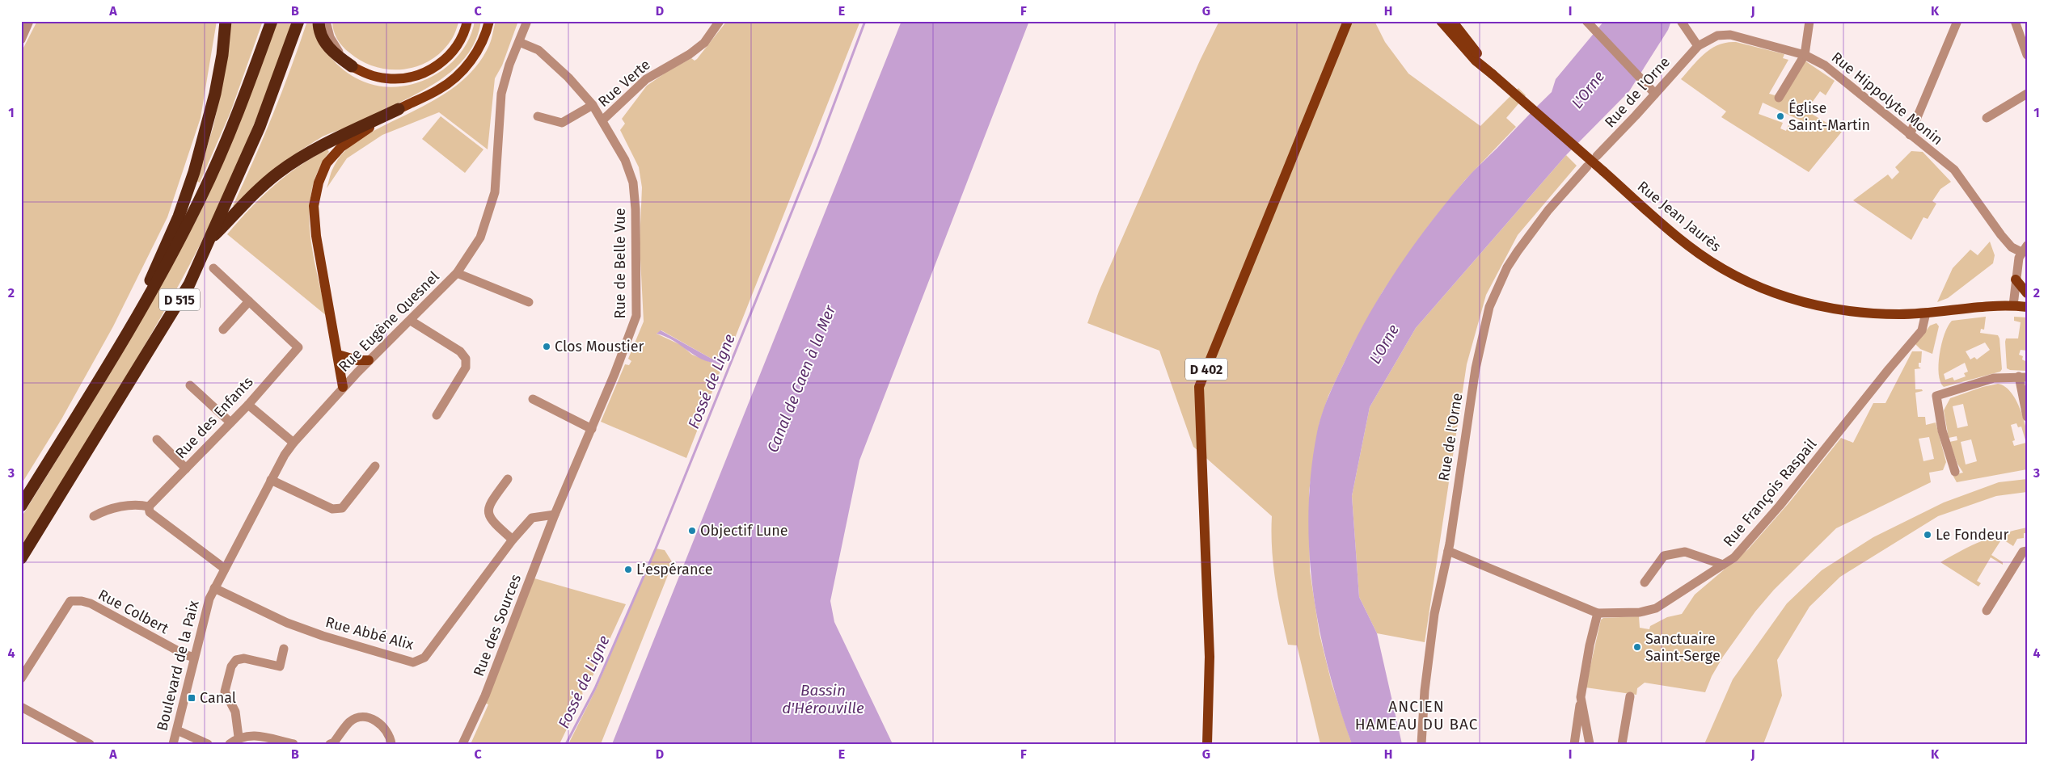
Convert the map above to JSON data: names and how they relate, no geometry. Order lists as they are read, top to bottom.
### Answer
{
  "streets": {
    "highway": ["D 515"],
    "main road": ["Rue Jean Jaurès", "D 402"],
    "street": [
      "Rue Verte",
      "Rue de l'Orne",
      "Rue Hippolyte Monin",
      "Rue de Belle Vue",
      "Rue Eugène Quesnel",
      "Rue des Enfants",
      "Rue François Raspail",
      "Rue Colbert",
      "Rue des Sources",
      "Rue Abbé Alix",
      "Boulevard de la Paix"
    ]
  },
  "crossings": [
    ["Rue Verte", "Rue de Belle Vue"],
    ["Rue de l'Orne", "Rue Hippolyte Monin"],
    ["Rue de l'Orne", "Rue François Raspail"],
    ["Rue Jean Jaurès", "Rue François Raspail"],
    ["Rue de Belle Vue", "Rue Eugène Quesnel"],
    ["Rue de Belle Vue", "Rue des Sources"],
    ["Rue de Belle Vue", "Rue Abbé Alix"],
    ["Rue Eugène Quesnel", "Rue Abbé Alix"],
    ["Rue Eugène Quesnel", "Boulevard de la Paix"],
    ["Rue Colbert", "Boulevard de la Paix"],
    ["Rue des Sources", "Rue Abbé Alix"],
    ["Rue Abbé Alix", "Boulevard de la Paix"]
  ],
  "districts": ["ANCIEN HAMEAU DU BAC"],
  "water": [
    "L'Orne",
    "Canal de Caen à la Mer",
    "Fossé de Ligne",
    "Bassin d'Hérouville"
  ],
  "places": {
    "other": [
      "Église Saint-Martin",
      "Clos Moustier",
      "Objectif Lune",
      "Le Fondeur",
      "L’espérance",
      "Sanctuaire Saint-Serge"
    ],
    "transit": ["Canal"]
  },
  "grid": {
    "columns": [
      "A",
      "B",
      "C",
      "D",
      "E",
      "F",
      "G",
      "H",
      "I",
      "J",
      "K"
    ],
    "rows": [
      "1",
      "2",
      "3",
      "4"
    ]
  }
}
